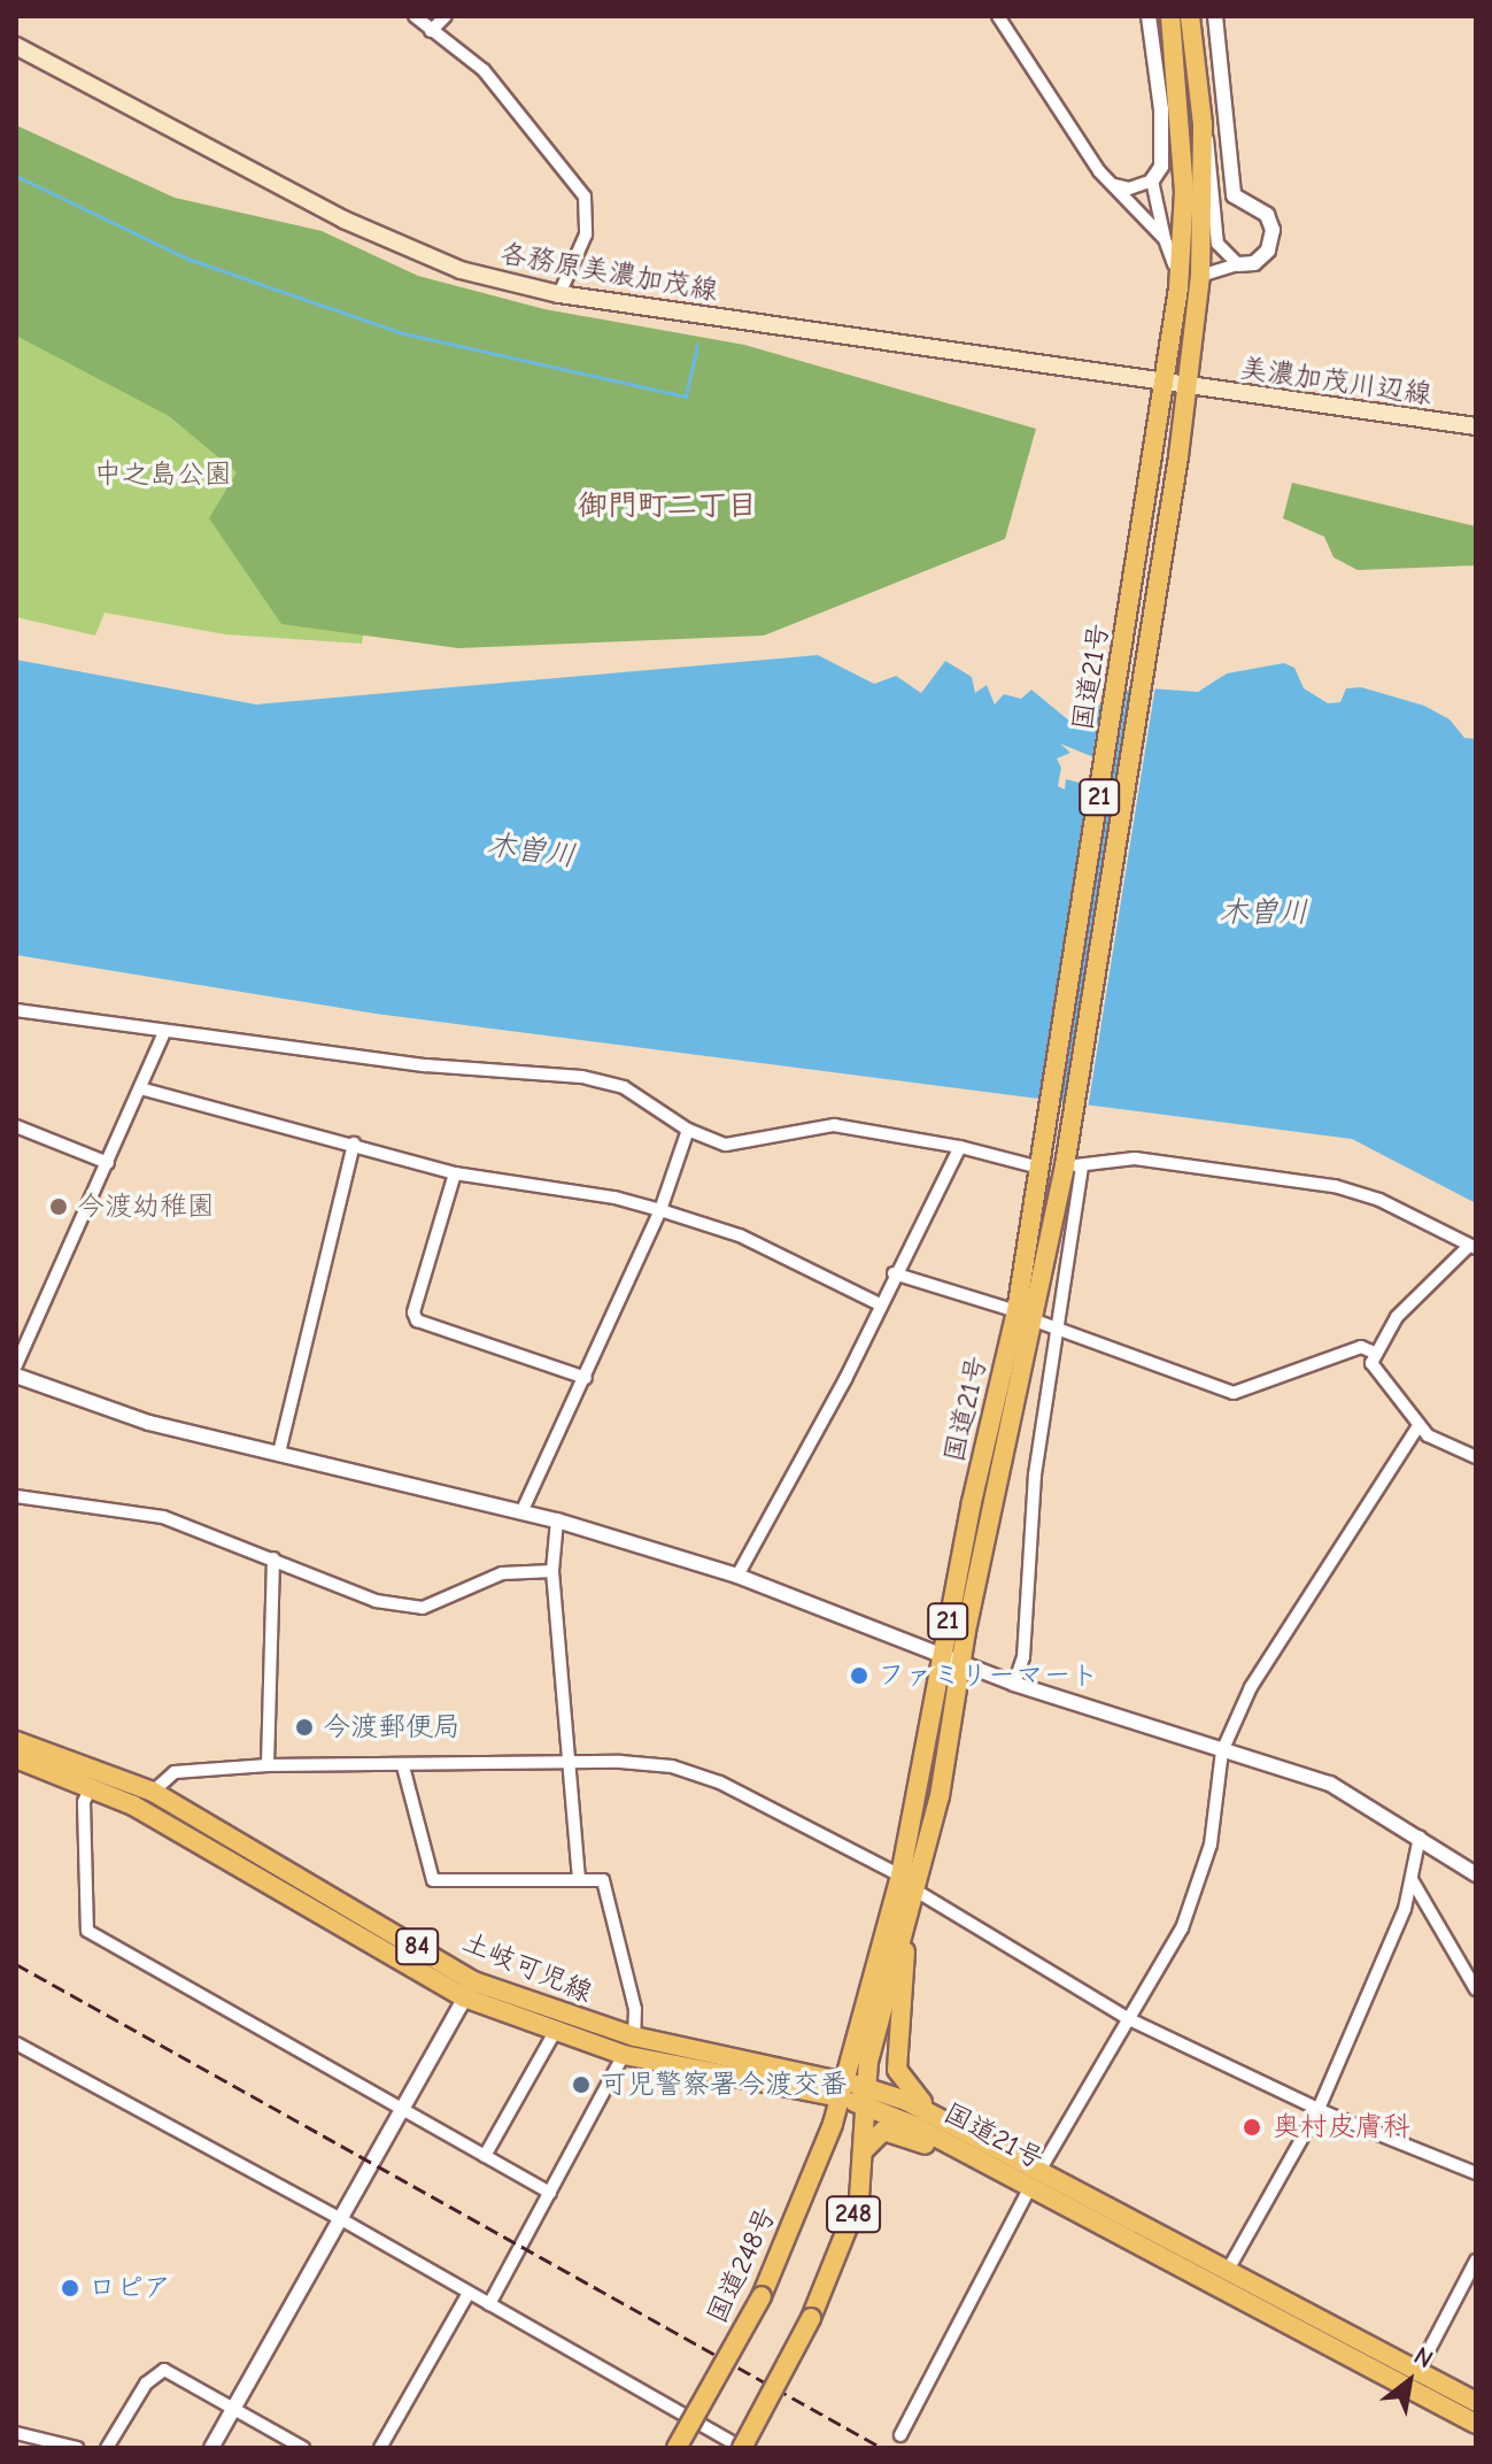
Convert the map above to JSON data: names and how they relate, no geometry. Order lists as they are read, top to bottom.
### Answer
{
  "streets": {
    "main road": [
      "各務原美濃加茂線",
      "美濃加茂川辺線",
      "国道21号",
      "21",
      "84",
      "土岐可児線",
      "248",
      "国道248号"
    ]
  },
  "crossings": [
    ["各務原美濃加茂線", "美濃加茂川辺線"],
    ["各務原美濃加茂線", "国道21号"],
    ["美濃加茂川辺線", "国道21号"],
    ["国道21号", "土岐可児線"],
    ["国道21号", "248"],
    ["国道21号", "国道248号"],
    ["土岐可児線", "国道248号"]
  ],
  "districts": ["御門町二丁目"],
  "water": ["木曽川"],
  "parks": ["中之島公園"],
  "places": [
    "今渡幼稚園",
    "ファミリーマート",
    "今渡郵便局",
    "可児警察署今渡交番",
    "奥村皮膚科",
    "ロピア"
  ],
  "north": "top right"
}
